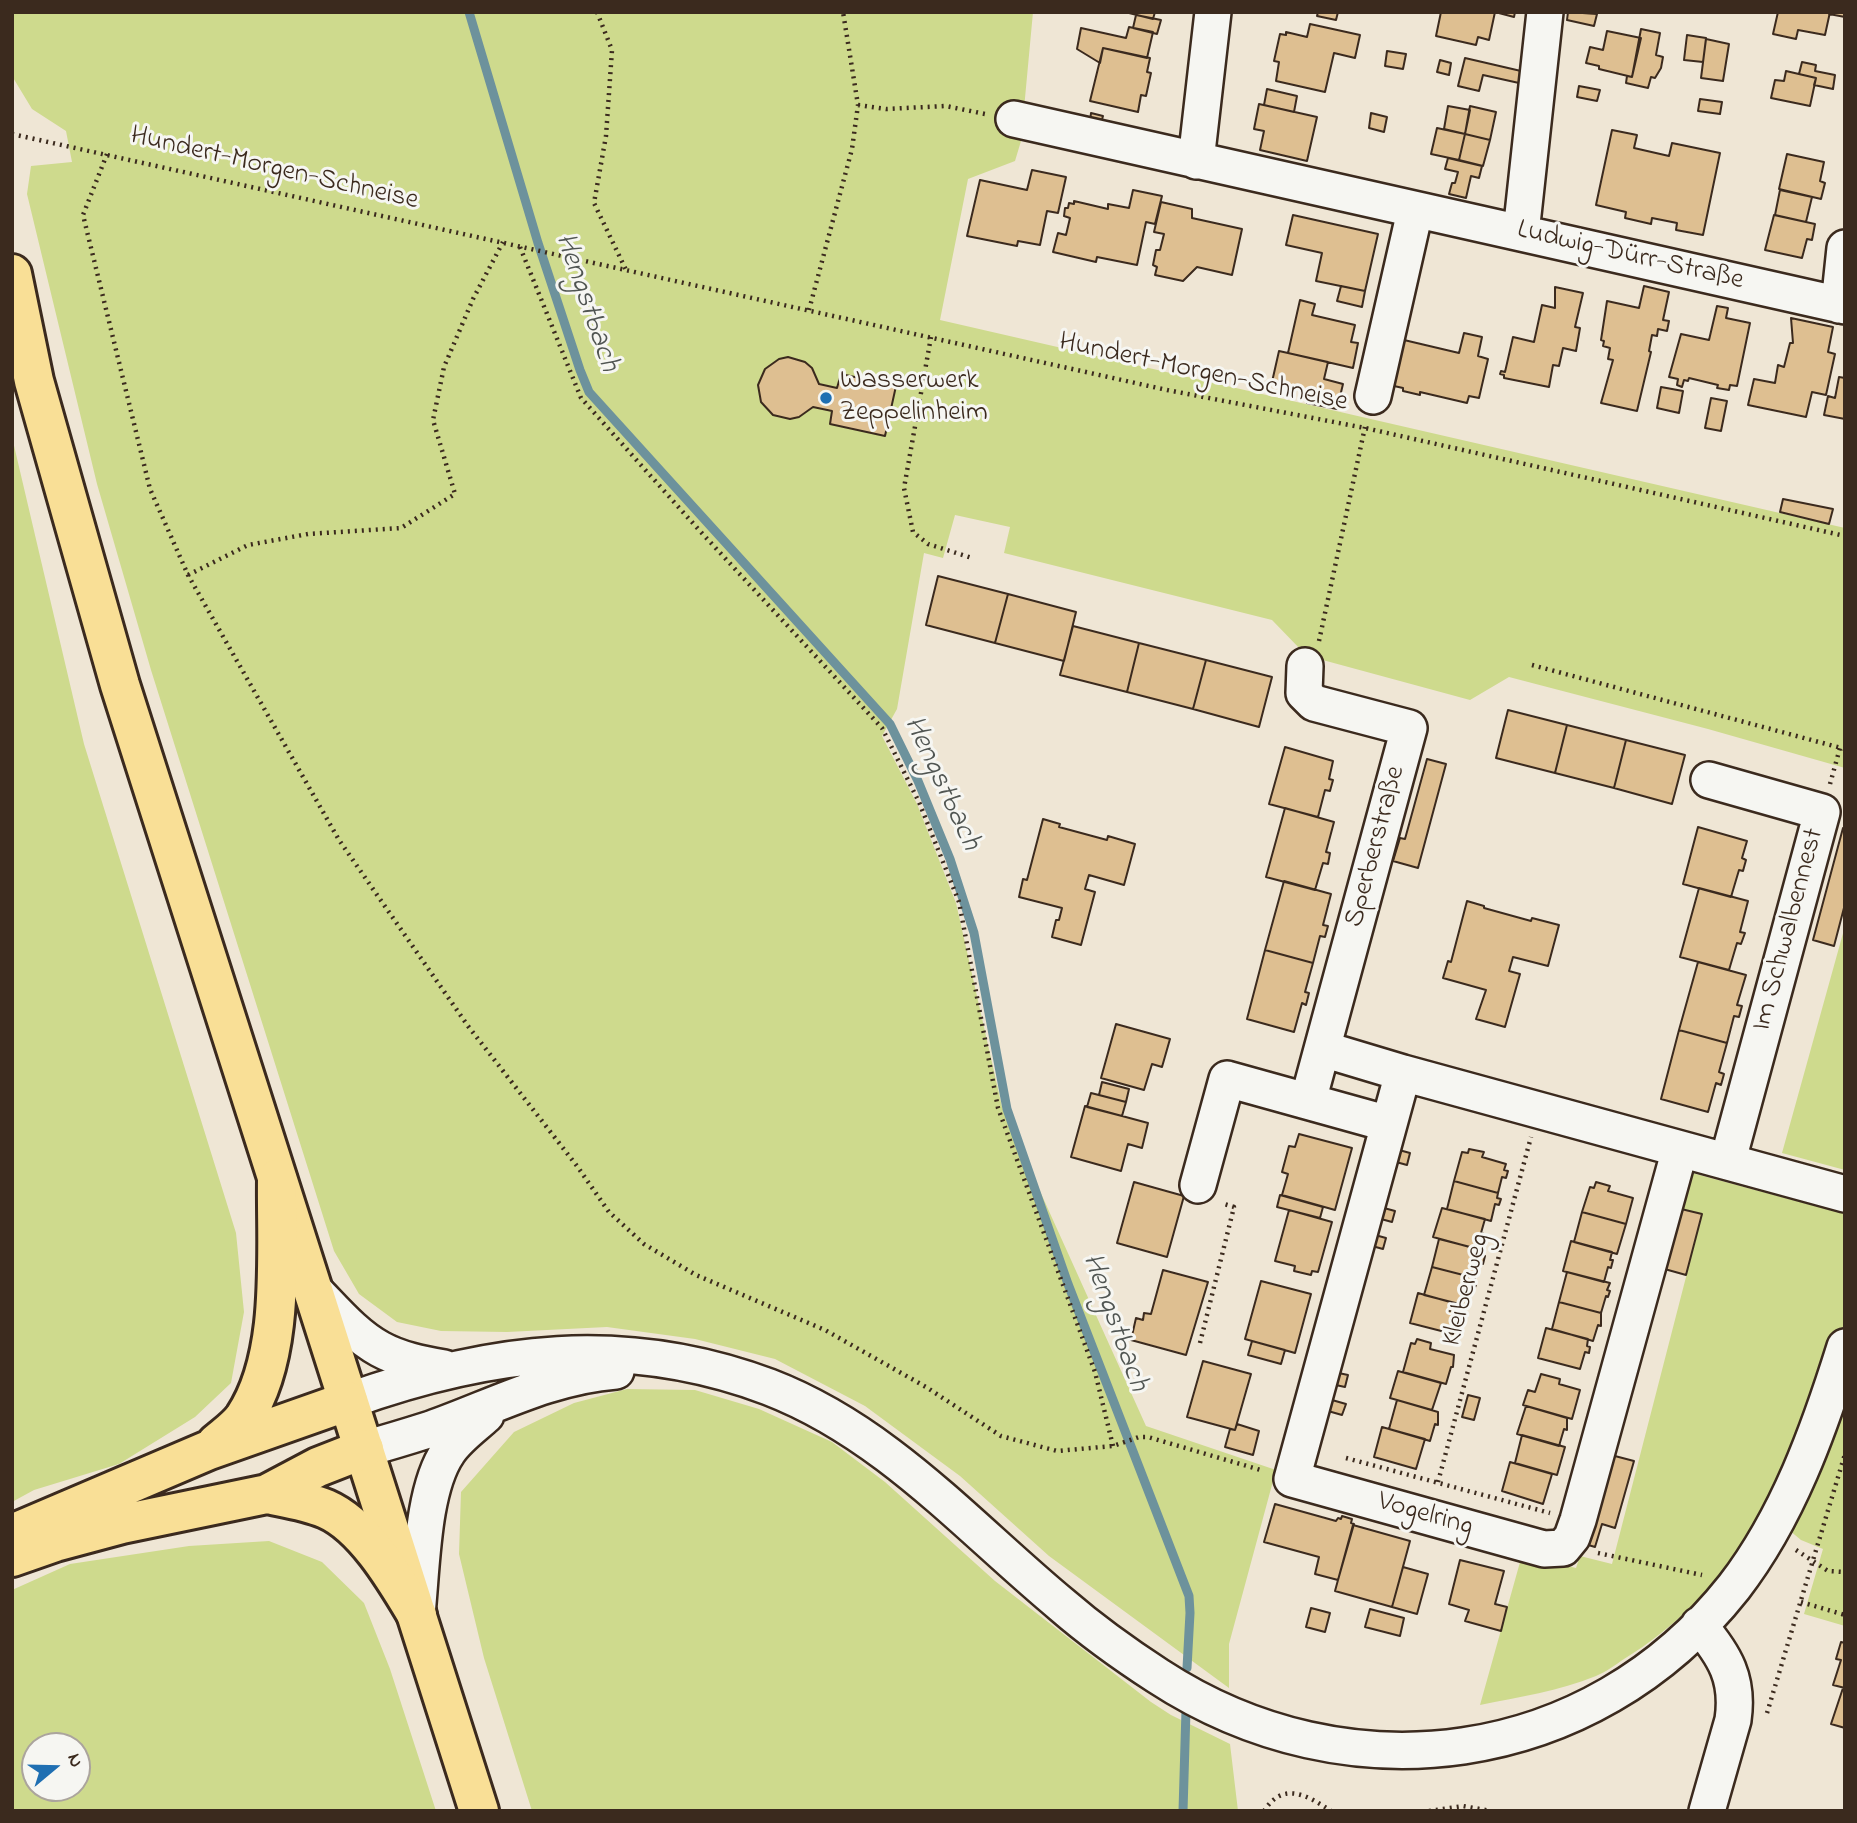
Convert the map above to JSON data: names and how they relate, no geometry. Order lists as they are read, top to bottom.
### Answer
{
  "streets": {
    "street": [
      "Ludwig-Dürr-Straße",
      "Sperberstraße",
      "Im Schwalbennest",
      "Vogelring"
    ],
    "path": ["Hundert-Morgen-Schneise", "Kleiberweg"]
  },
  "water": ["Hengstbach"],
  "places": ["Wasserwerk Zeppelinheim"],
  "north": "right"
}
